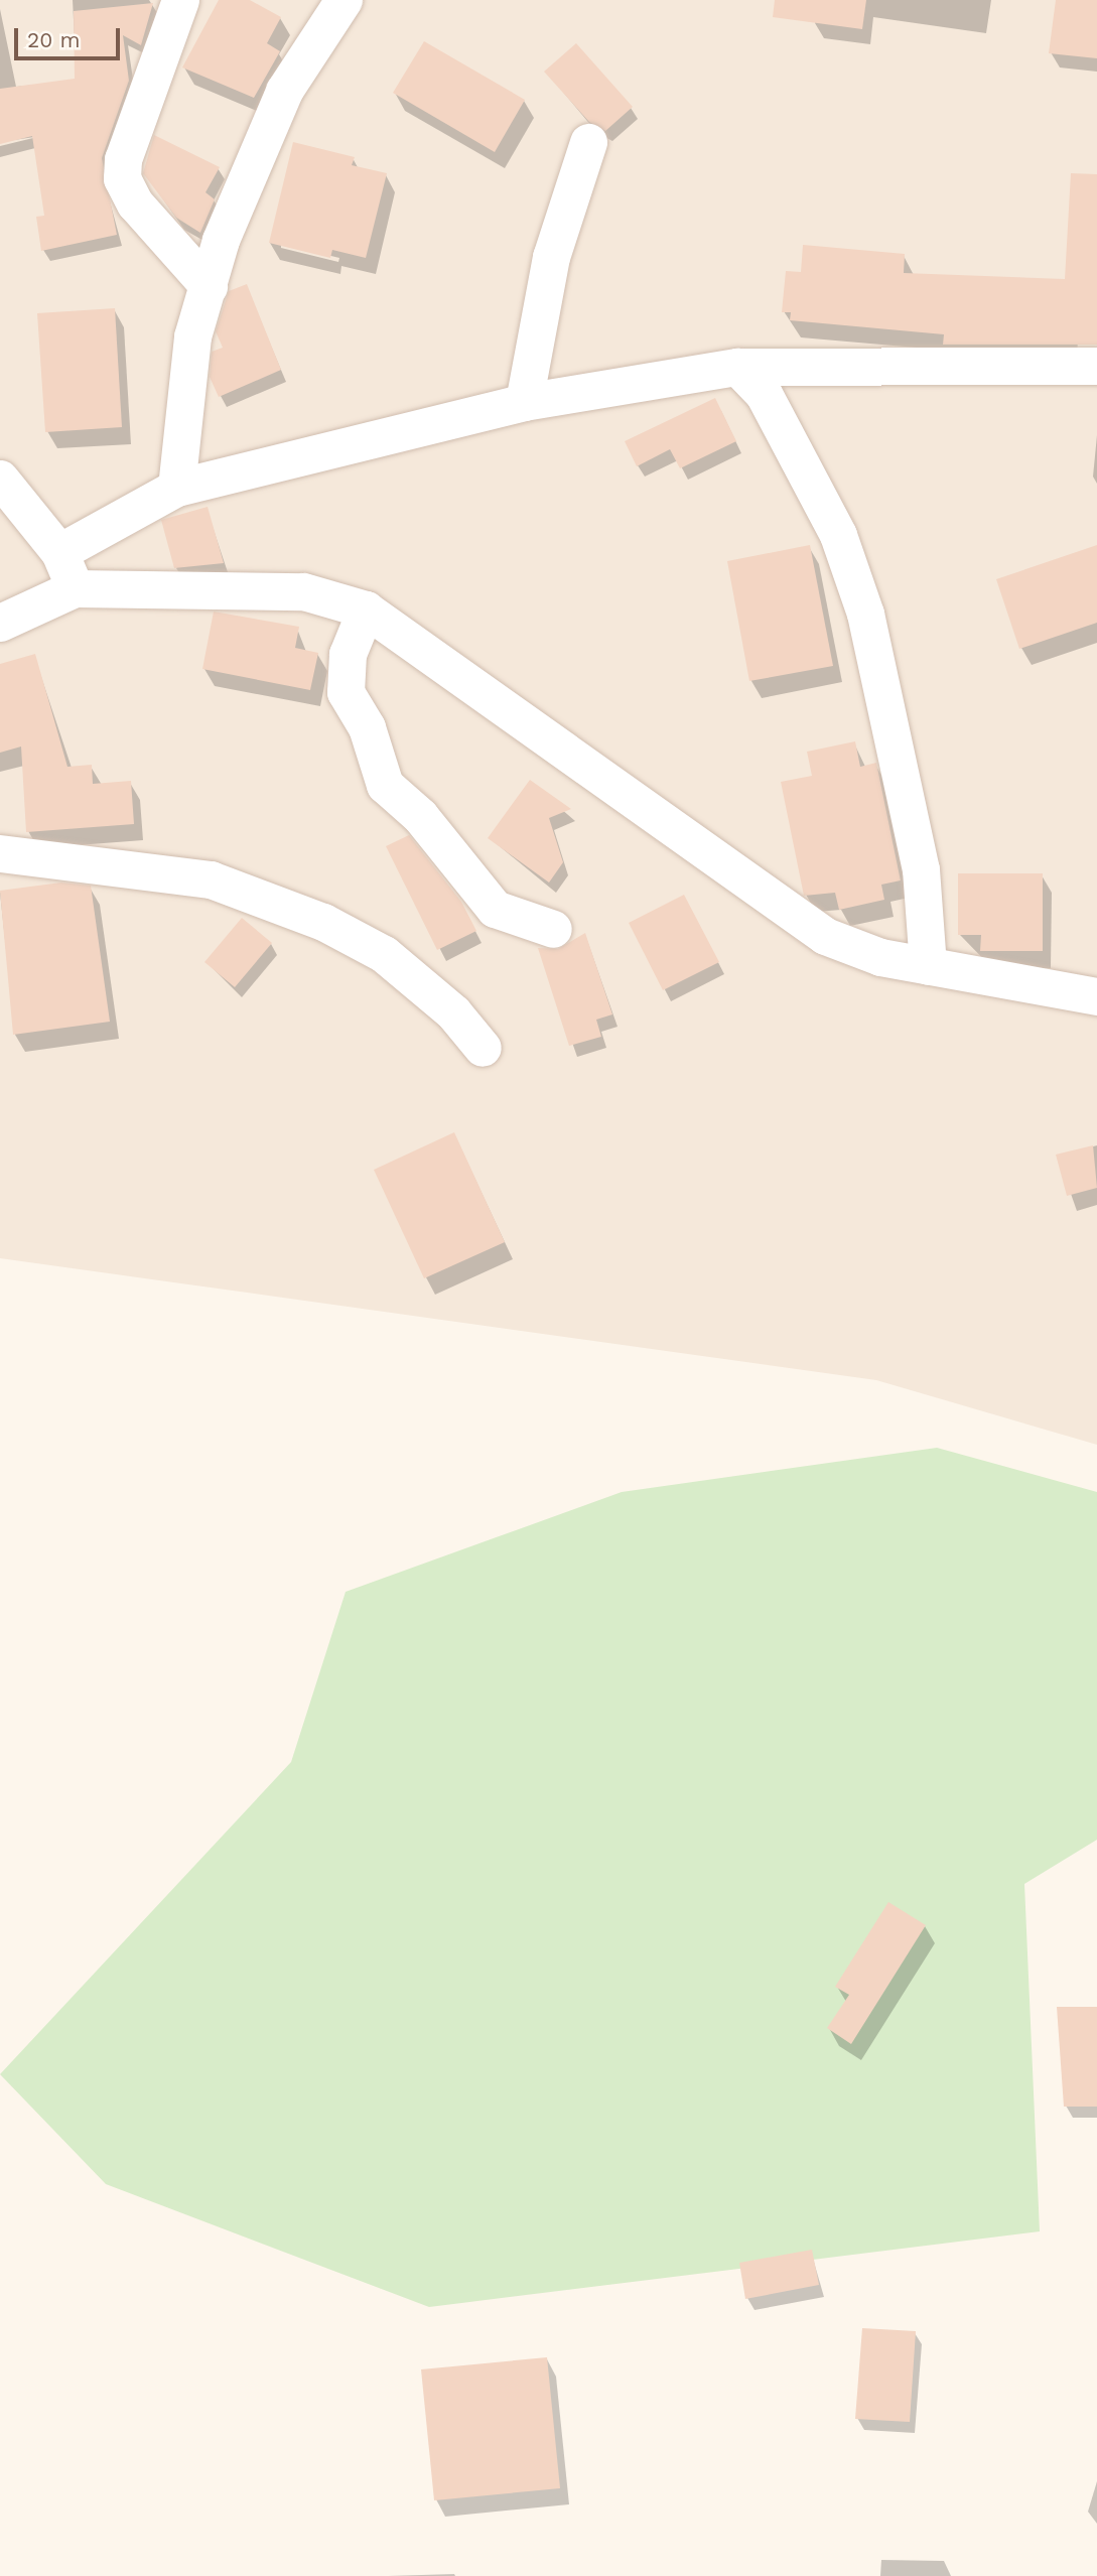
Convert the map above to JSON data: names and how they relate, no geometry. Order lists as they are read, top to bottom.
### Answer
{
  "scale_bar": "20 m"
}
